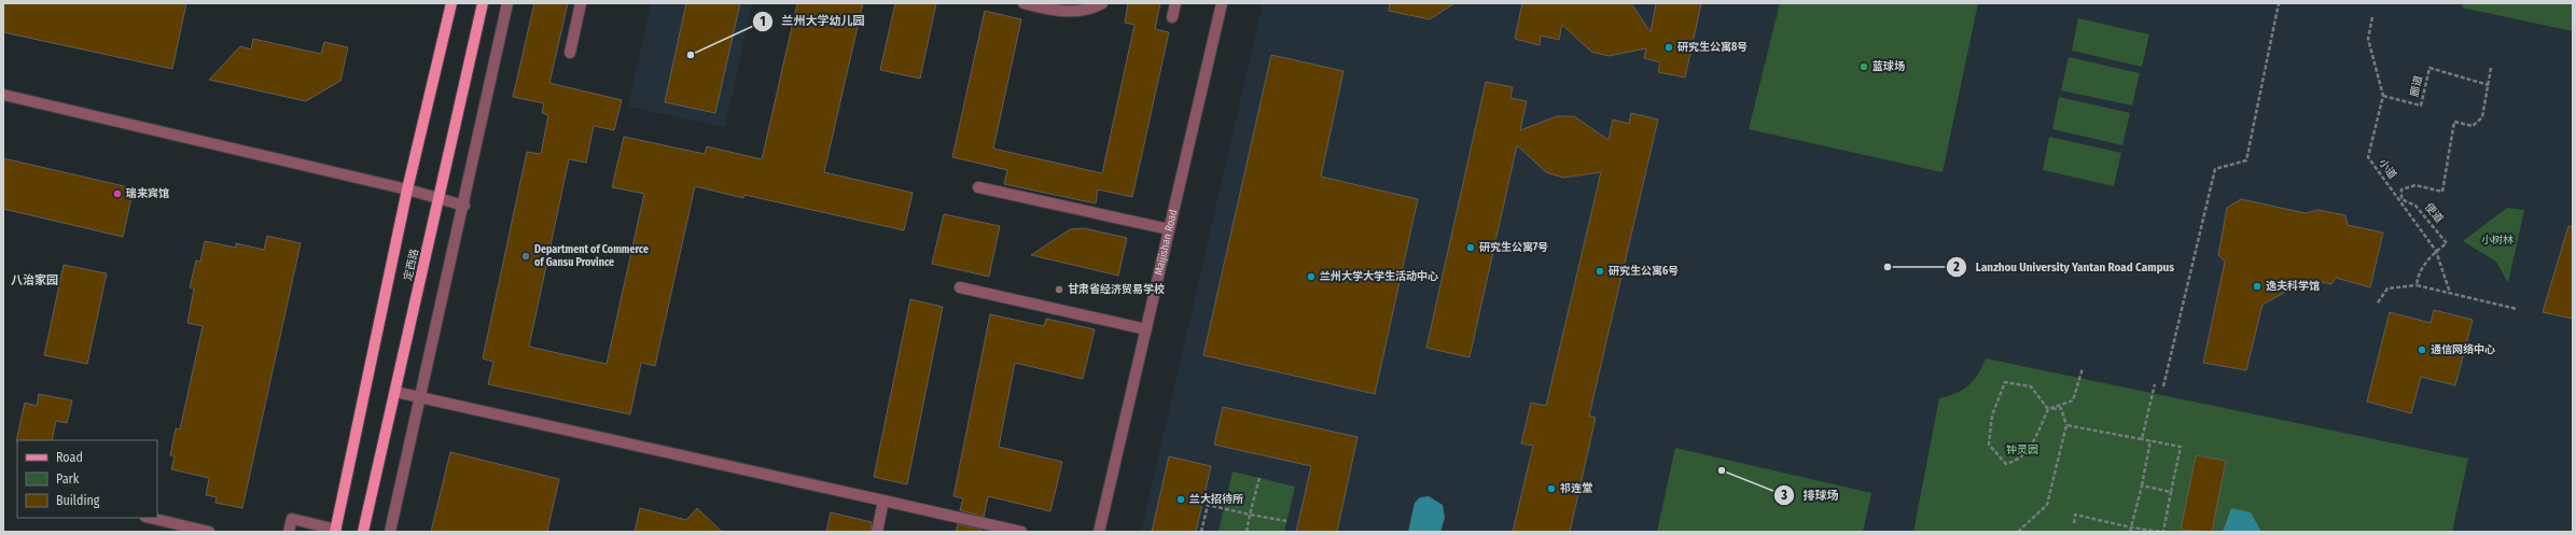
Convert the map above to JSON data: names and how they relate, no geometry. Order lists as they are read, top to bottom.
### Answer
{
  "streets": {
    "main road": ["定西路"],
    "street": ["Maijishan Road"],
    "path": ["廊道", "小道", "便道"]
  },
  "crossings": [
    ["廊道", "小道"],
    ["廊道", "便道"],
    ["小道", "便道"]
  ],
  "districts": ["八治家园"],
  "parks": ["小树林", "钟灵园"],
  "places": [
    "研究生公寓8号",
    "兰州大学幼儿园",
    "蓝球场",
    "瑞来宾馆",
    "研究生公寓7号",
    "Department of Commerce of Gansu Province",
    "Lanzhou University Yantan Road Campus",
    "研究生公寓6号",
    "兰州大学大学生活动中心",
    "逸夫科学馆",
    "甘肃省经济贸易学校",
    "通信网络中心",
    "排球场",
    "祁连堂",
    "兰大招待所"
  ],
  "legend": ["Road", "Park", "Building"]
}
